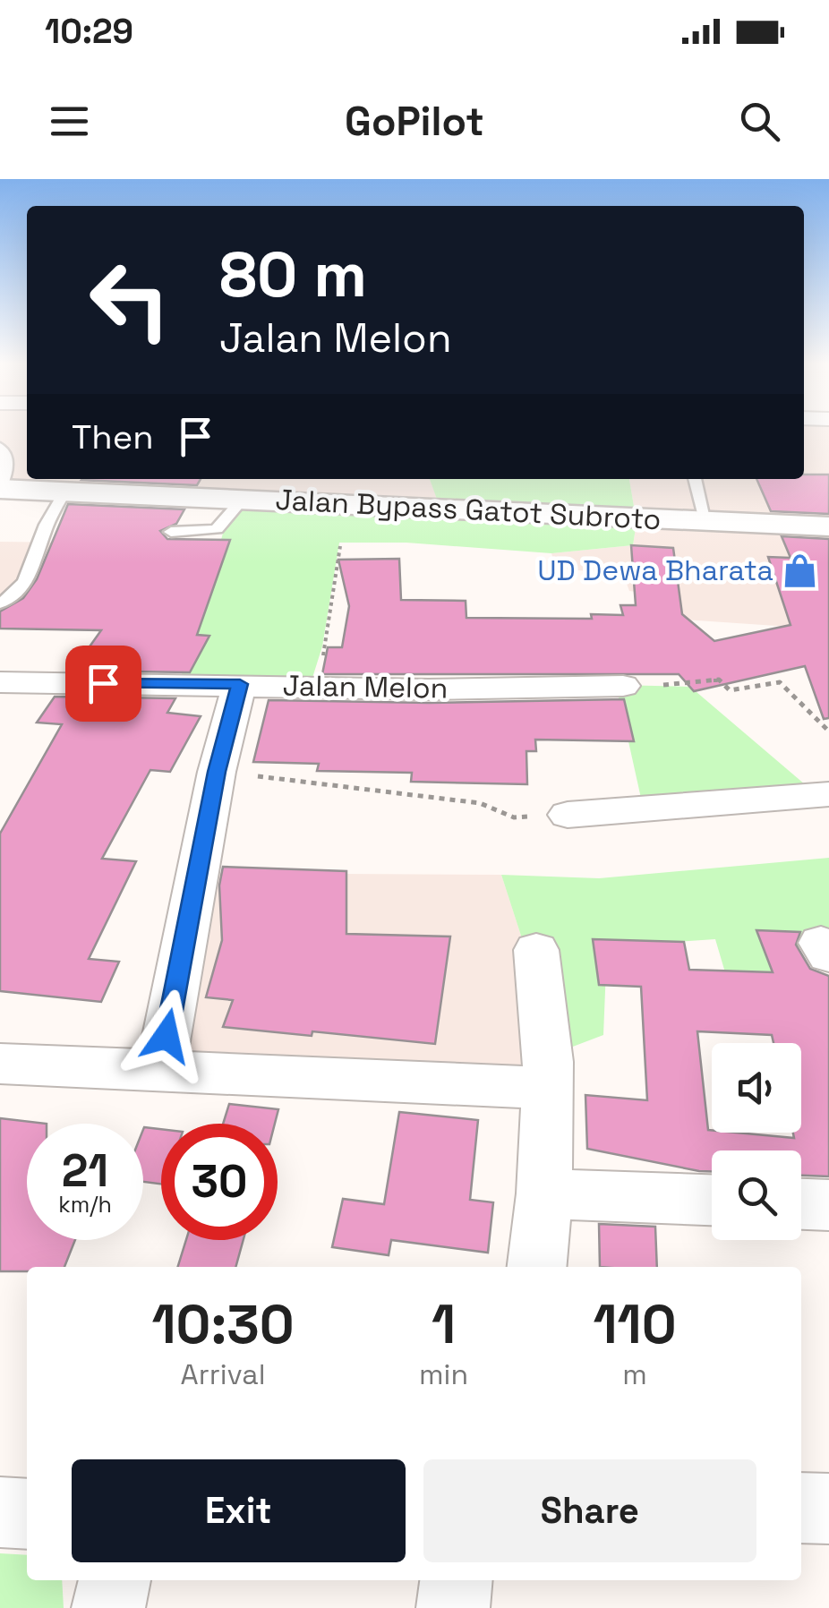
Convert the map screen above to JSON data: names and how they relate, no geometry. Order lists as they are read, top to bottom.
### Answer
{
  "streets": {
    "main road": ["Jalan Bypass Gatot Subroto"],
    "street": ["Jalan Melon"]
  },
  "places": {
    "shop": ["UD Dewa Bharata"]
  },
  "page": {
    "status": "10:29",
    "header": "GoPilot",
    "turn": ["80 m", "Jalan Melon"],
    "then": "Then",
    "speed": "21 km/h",
    "limit": "30",
    "eta": [
      "10:30",
      "Arrival",
      "1",
      "min",
      "110",
      "m"
    ],
    "buttons": ["Exit", "Share"]
  }
}
